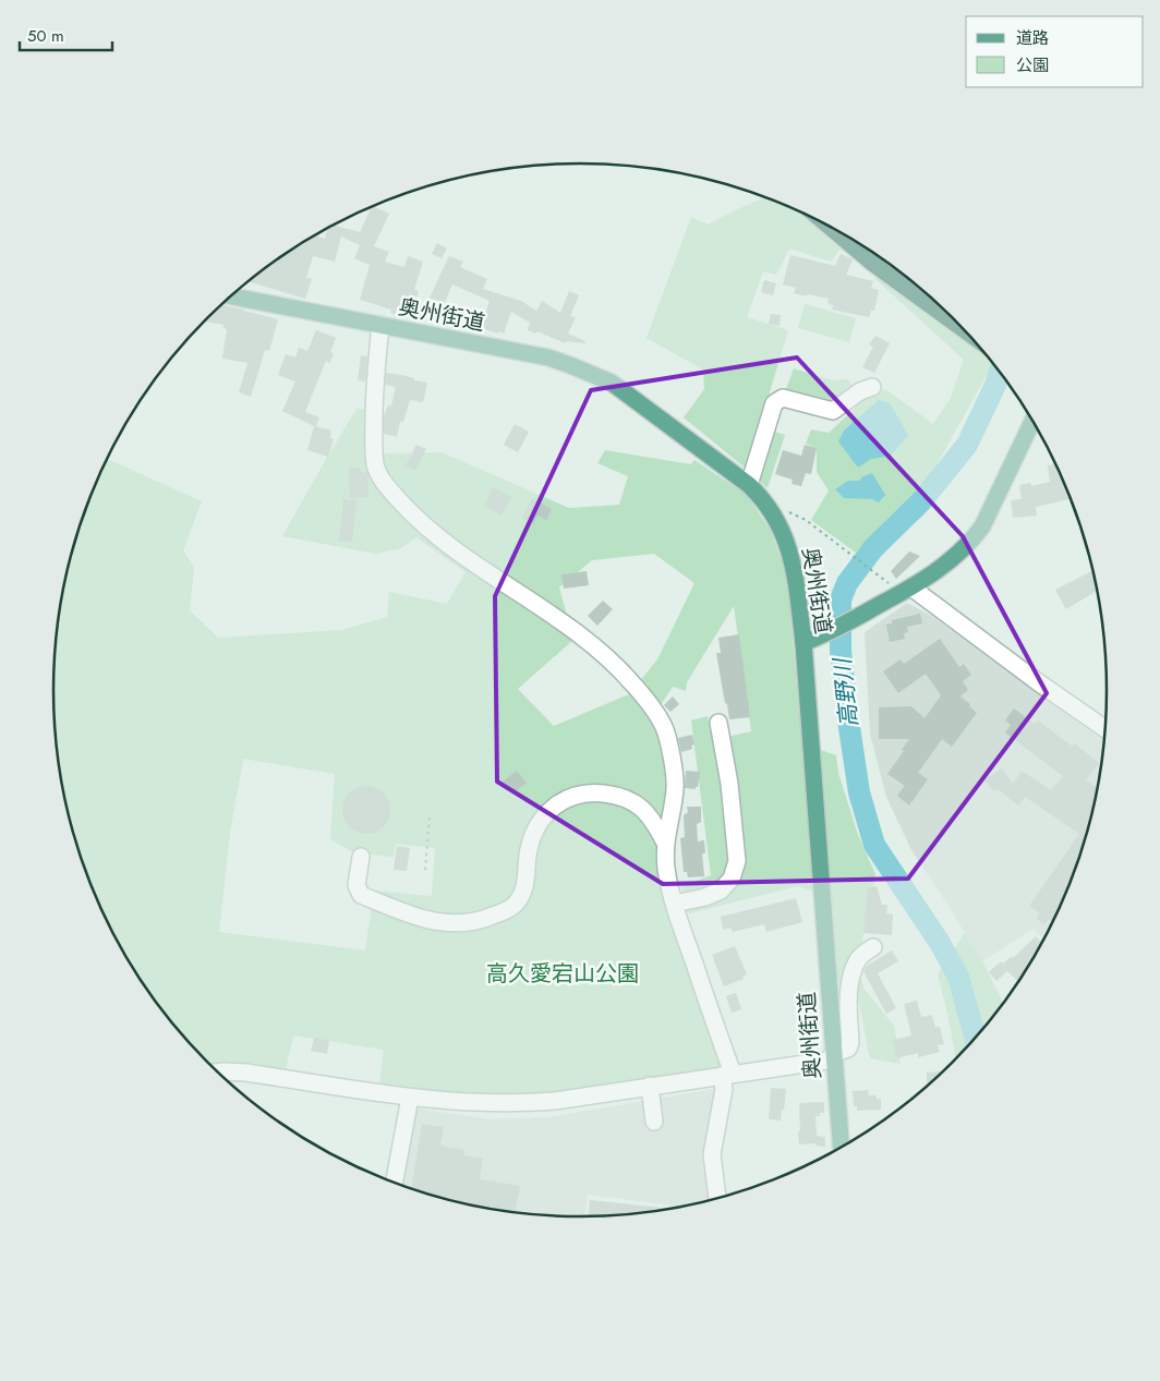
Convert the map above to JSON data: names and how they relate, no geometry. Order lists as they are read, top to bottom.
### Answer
{
  "streets": {
    "main road": ["奥州街道"]
  },
  "water": ["高野川"],
  "parks": ["高久愛宕山公園"],
  "legend": ["道路", "公園"],
  "scale_bar": "50 m"
}
